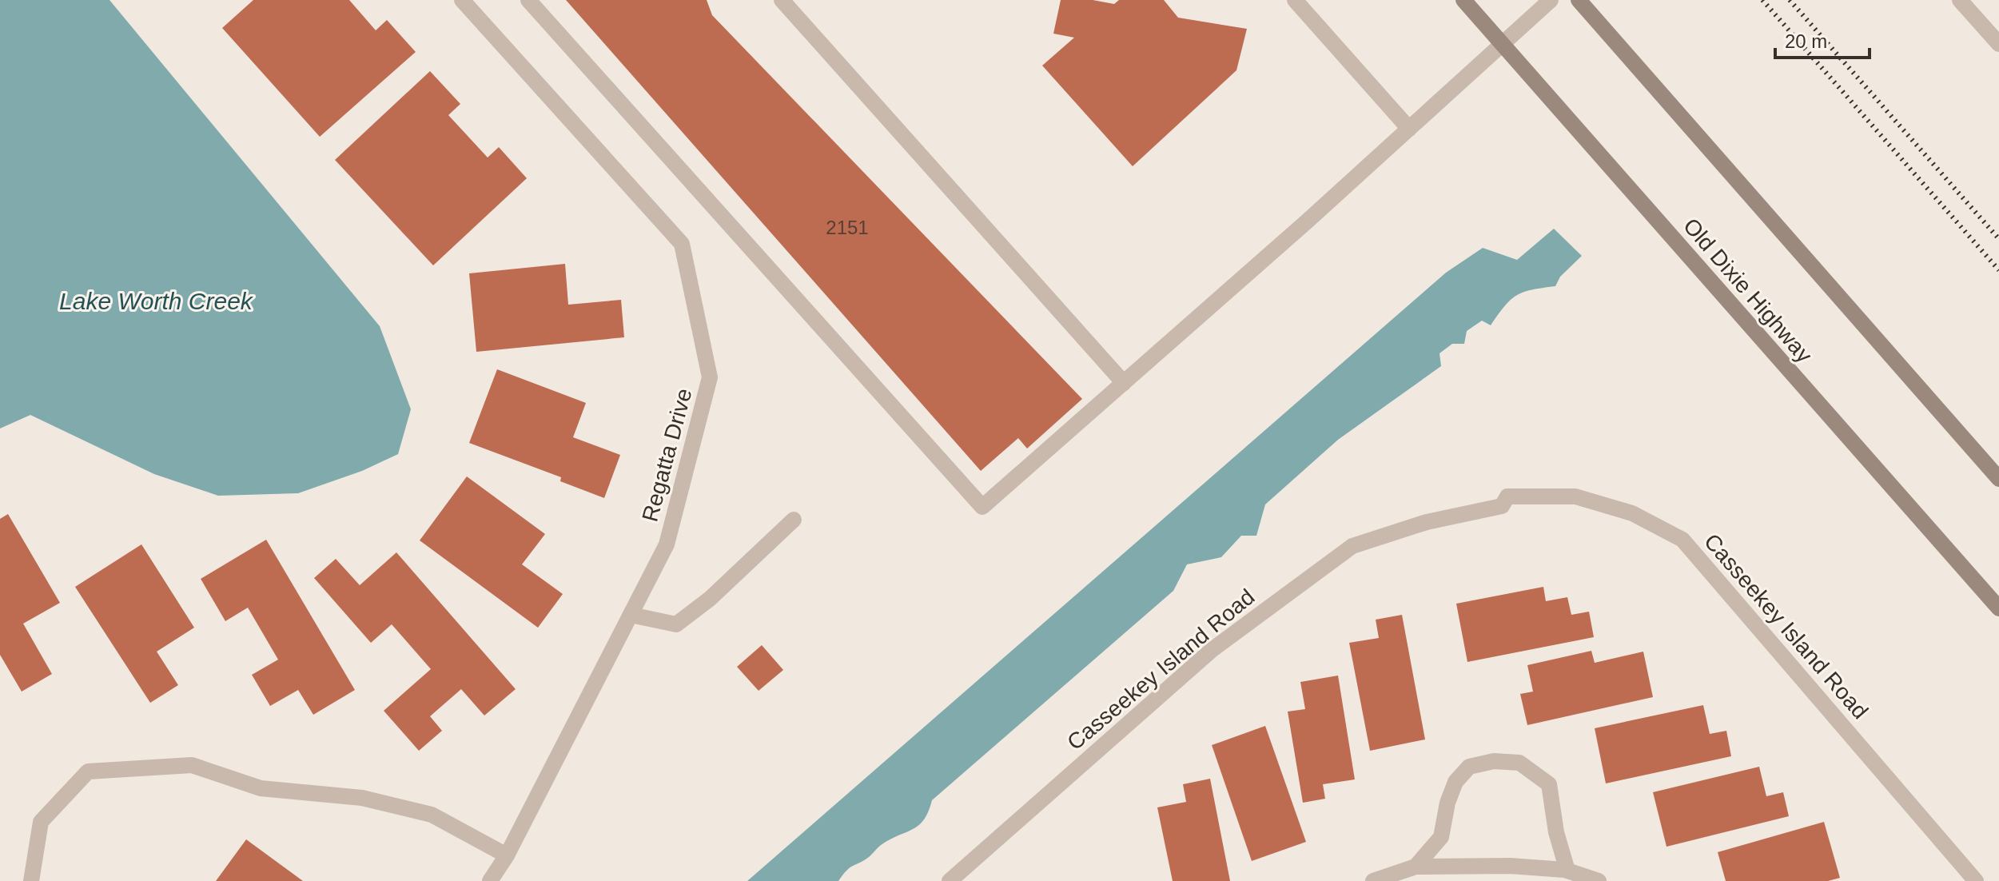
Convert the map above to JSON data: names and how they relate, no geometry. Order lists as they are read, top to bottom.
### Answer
{
  "streets": {
    "main road": ["Old Dixie Highway"],
    "street": ["Regatta Drive", "Casseekey Island Road"]
  },
  "water": ["Lake Worth Creek"],
  "house_numbers": ["2151"],
  "scale_bar": "20 m"
}
